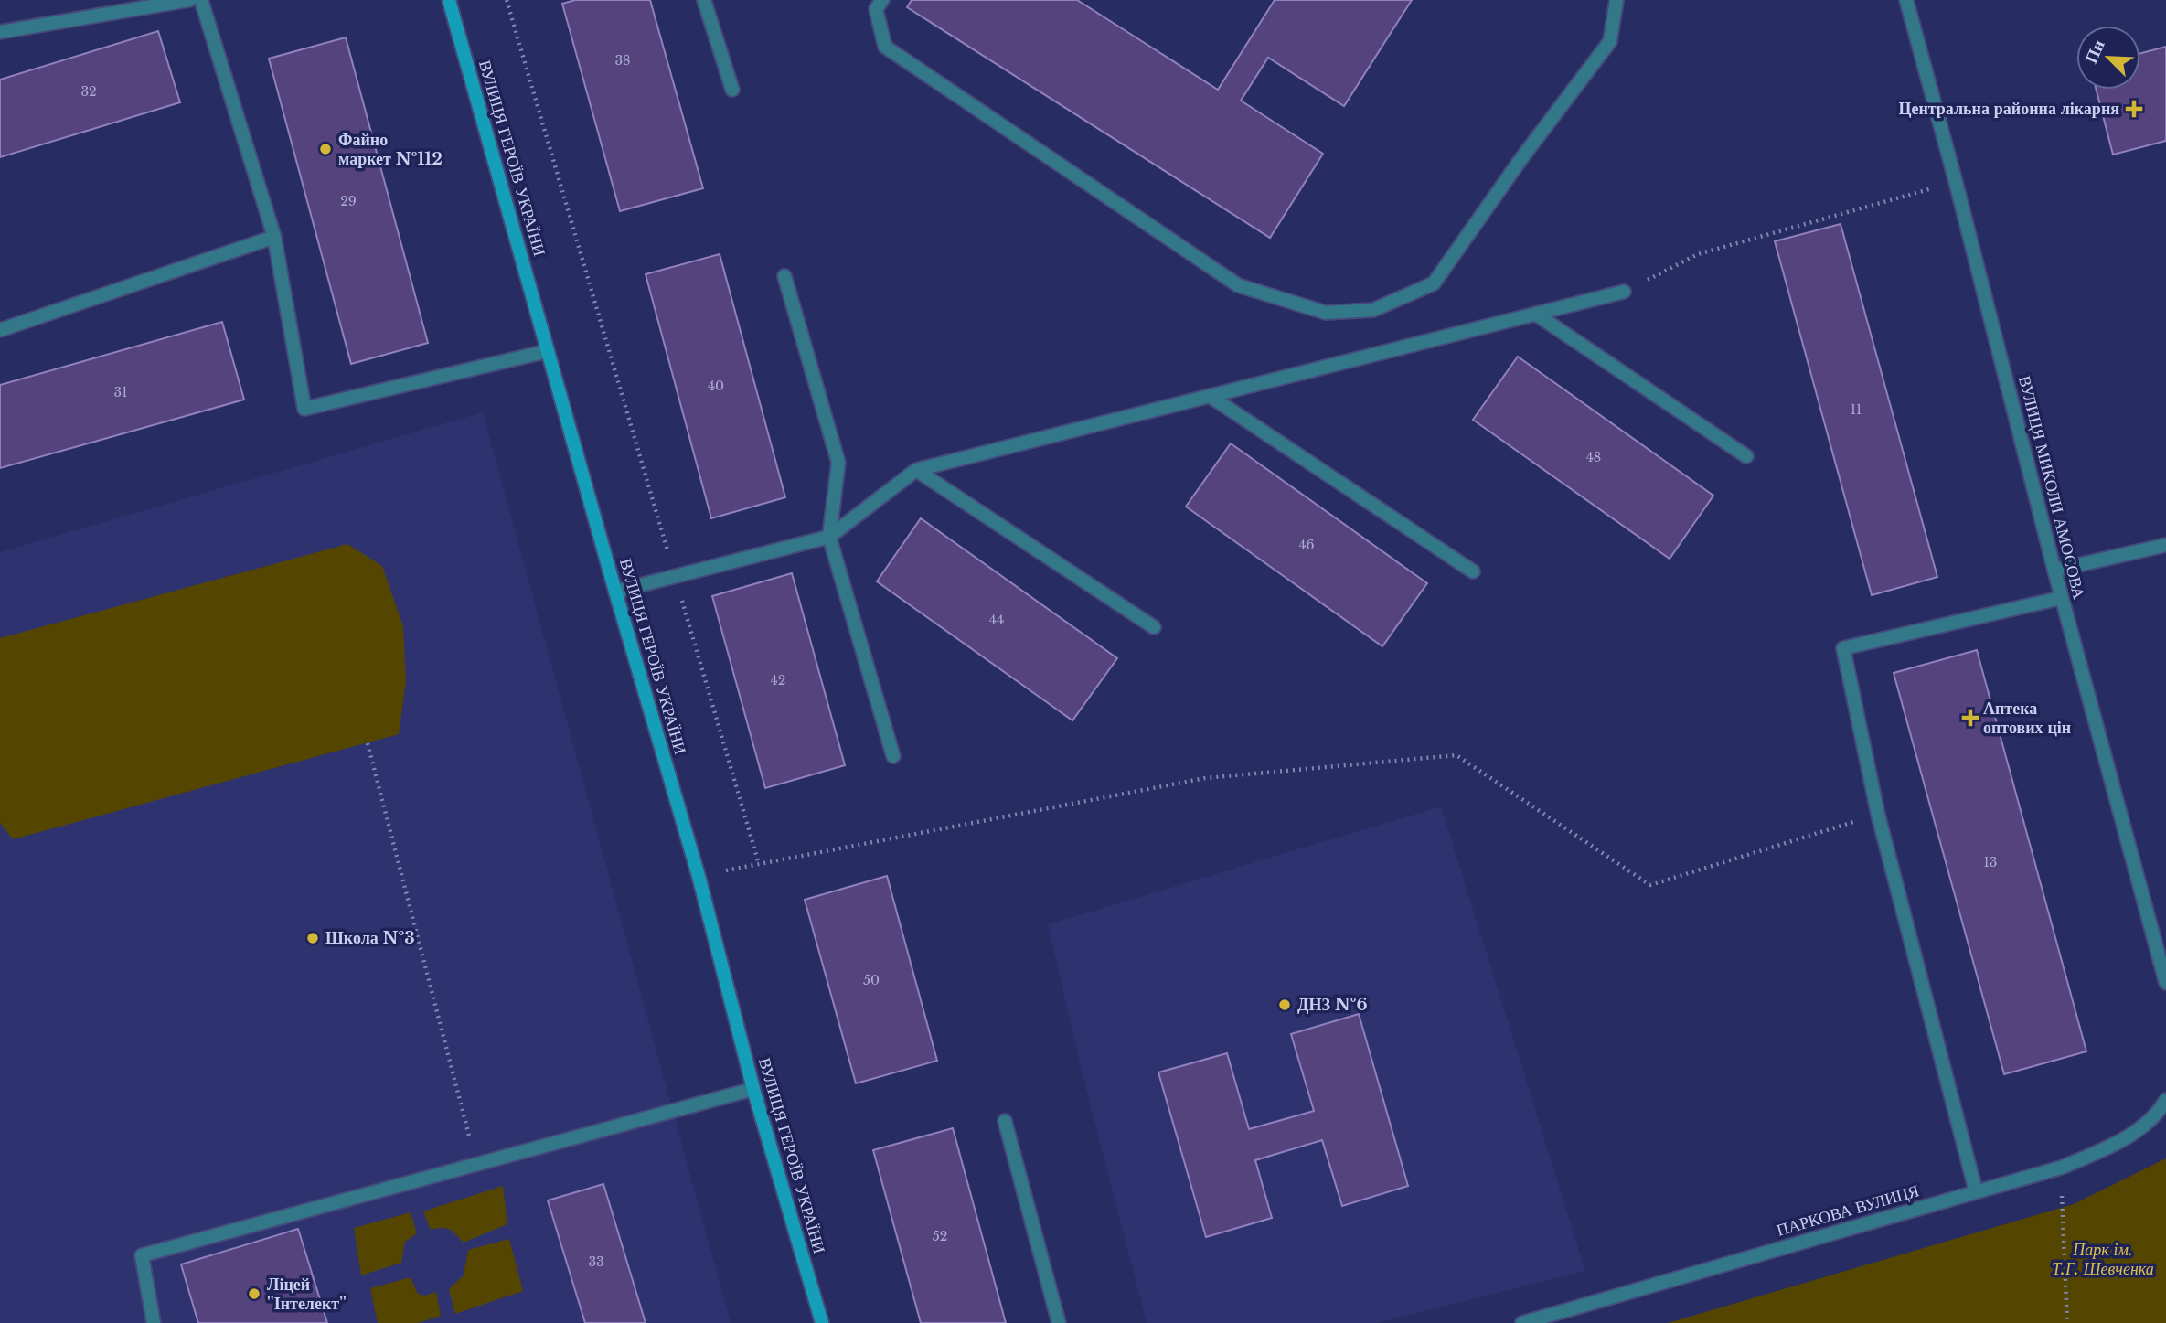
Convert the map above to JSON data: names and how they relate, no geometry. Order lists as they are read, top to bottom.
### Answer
{
  "streets": {
    "main road": ["ВУЛИЦЯ ГЕРОЇВ УКРАЇНИ"],
    "street": ["ВУЛИЦЯ МИКОЛИ АМОСОВА", "ПАРКОВА ВУЛИЦЯ"]
  },
  "parks": ["Парк ім. Т.Г. Шевченка"],
  "places": {
    "health": ["Центральна районна лікарня", "Аптека оптових цін"],
    "other": [
      "Файно маркет №112",
      "Школа №3",
      "ДНЗ №6",
      "Ліцей ''Інтелект''"
    ]
  },
  "house_numbers": [
    "38",
    "32",
    "29",
    "40",
    "31",
    "11",
    "48",
    "46",
    "44",
    "42",
    "13",
    "50",
    "52",
    "33"
  ],
  "north": "top left"
}
